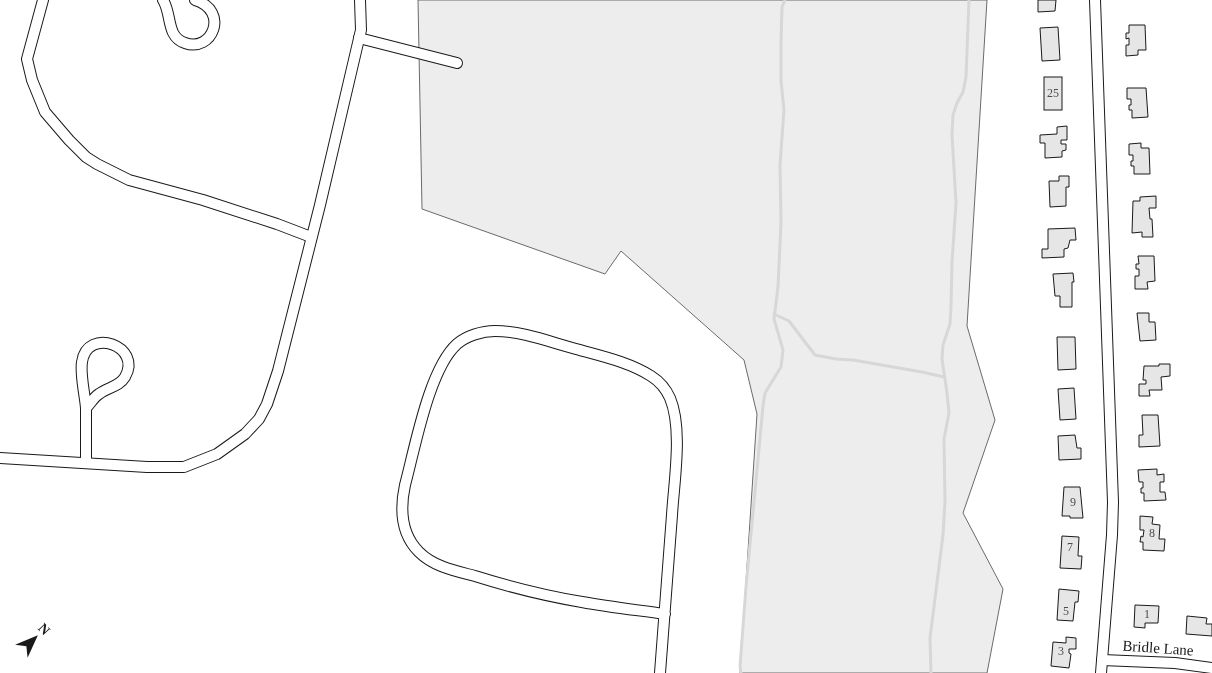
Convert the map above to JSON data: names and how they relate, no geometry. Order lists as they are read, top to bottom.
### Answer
{
  "streets": {
    "street": ["Bridle Lane"]
  },
  "house_numbers": [
    "25",
    "9",
    "8",
    "7",
    "5",
    "1",
    "3"
  ],
  "north": "top right"
}
